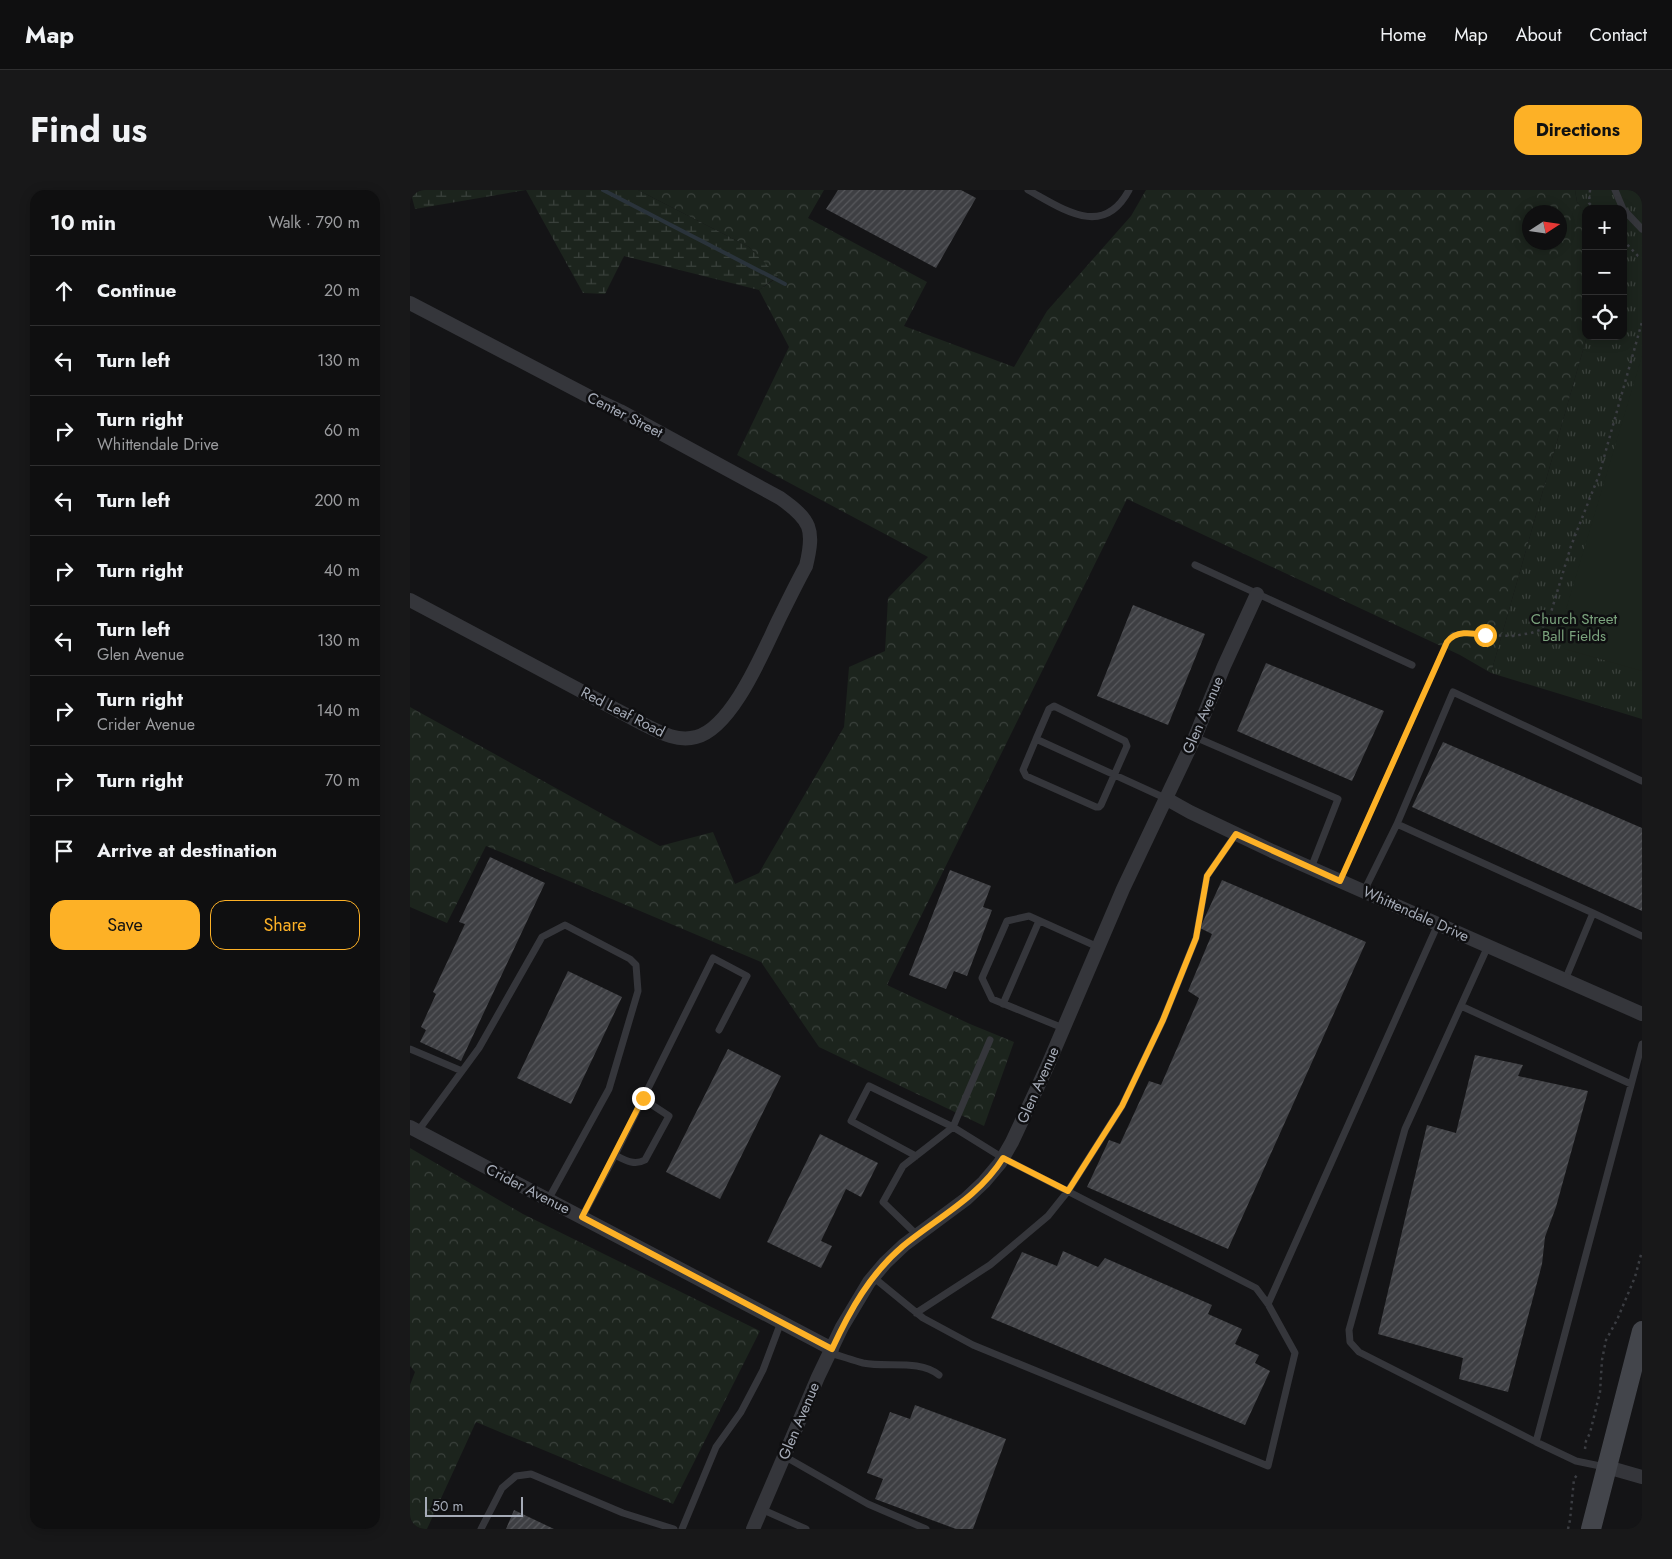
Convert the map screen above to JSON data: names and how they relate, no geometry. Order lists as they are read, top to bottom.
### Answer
{
  "streets": {
    "street": [
      "Center Street",
      "Red Leaf Road",
      "Glen Avenue",
      "Whittendale Drive",
      "Crider Avenue"
    ]
  },
  "crossings": [
    ["Center Street", "Red Leaf Road"],
    ["Glen Avenue", "Whittendale Drive"],
    ["Glen Avenue", "Crider Avenue"]
  ],
  "parks": ["Church Street Ball Fields"],
  "scale_bar": "50 m",
  "north": "right",
  "page": {
    "header": "Map",
    "nav": [
      "Home",
      "Map",
      "About",
      "Contact"
    ],
    "title": "Find us",
    "buttons": [
      "Directions",
      ["Save", "Share"]
    ],
    "heading": ["10 min", "Walk · 790 m"],
    "map_buttons": ["+", "−"],
    "list": [
      ["Continue", "20 m"],
      ["Turn left", "130 m"],
      ["Turn right", "Whittendale Drive", "60 m"],
      ["Turn left", "200 m"],
      ["Turn right", "40 m"],
      ["Turn left", "Glen Avenue", "130 m"],
      ["Turn right", "Crider Avenue", "140 m"],
      ["Turn right", "70 m"],
      "Arrive at destination"
    ],
    "scale": "50 m"
  }
}
